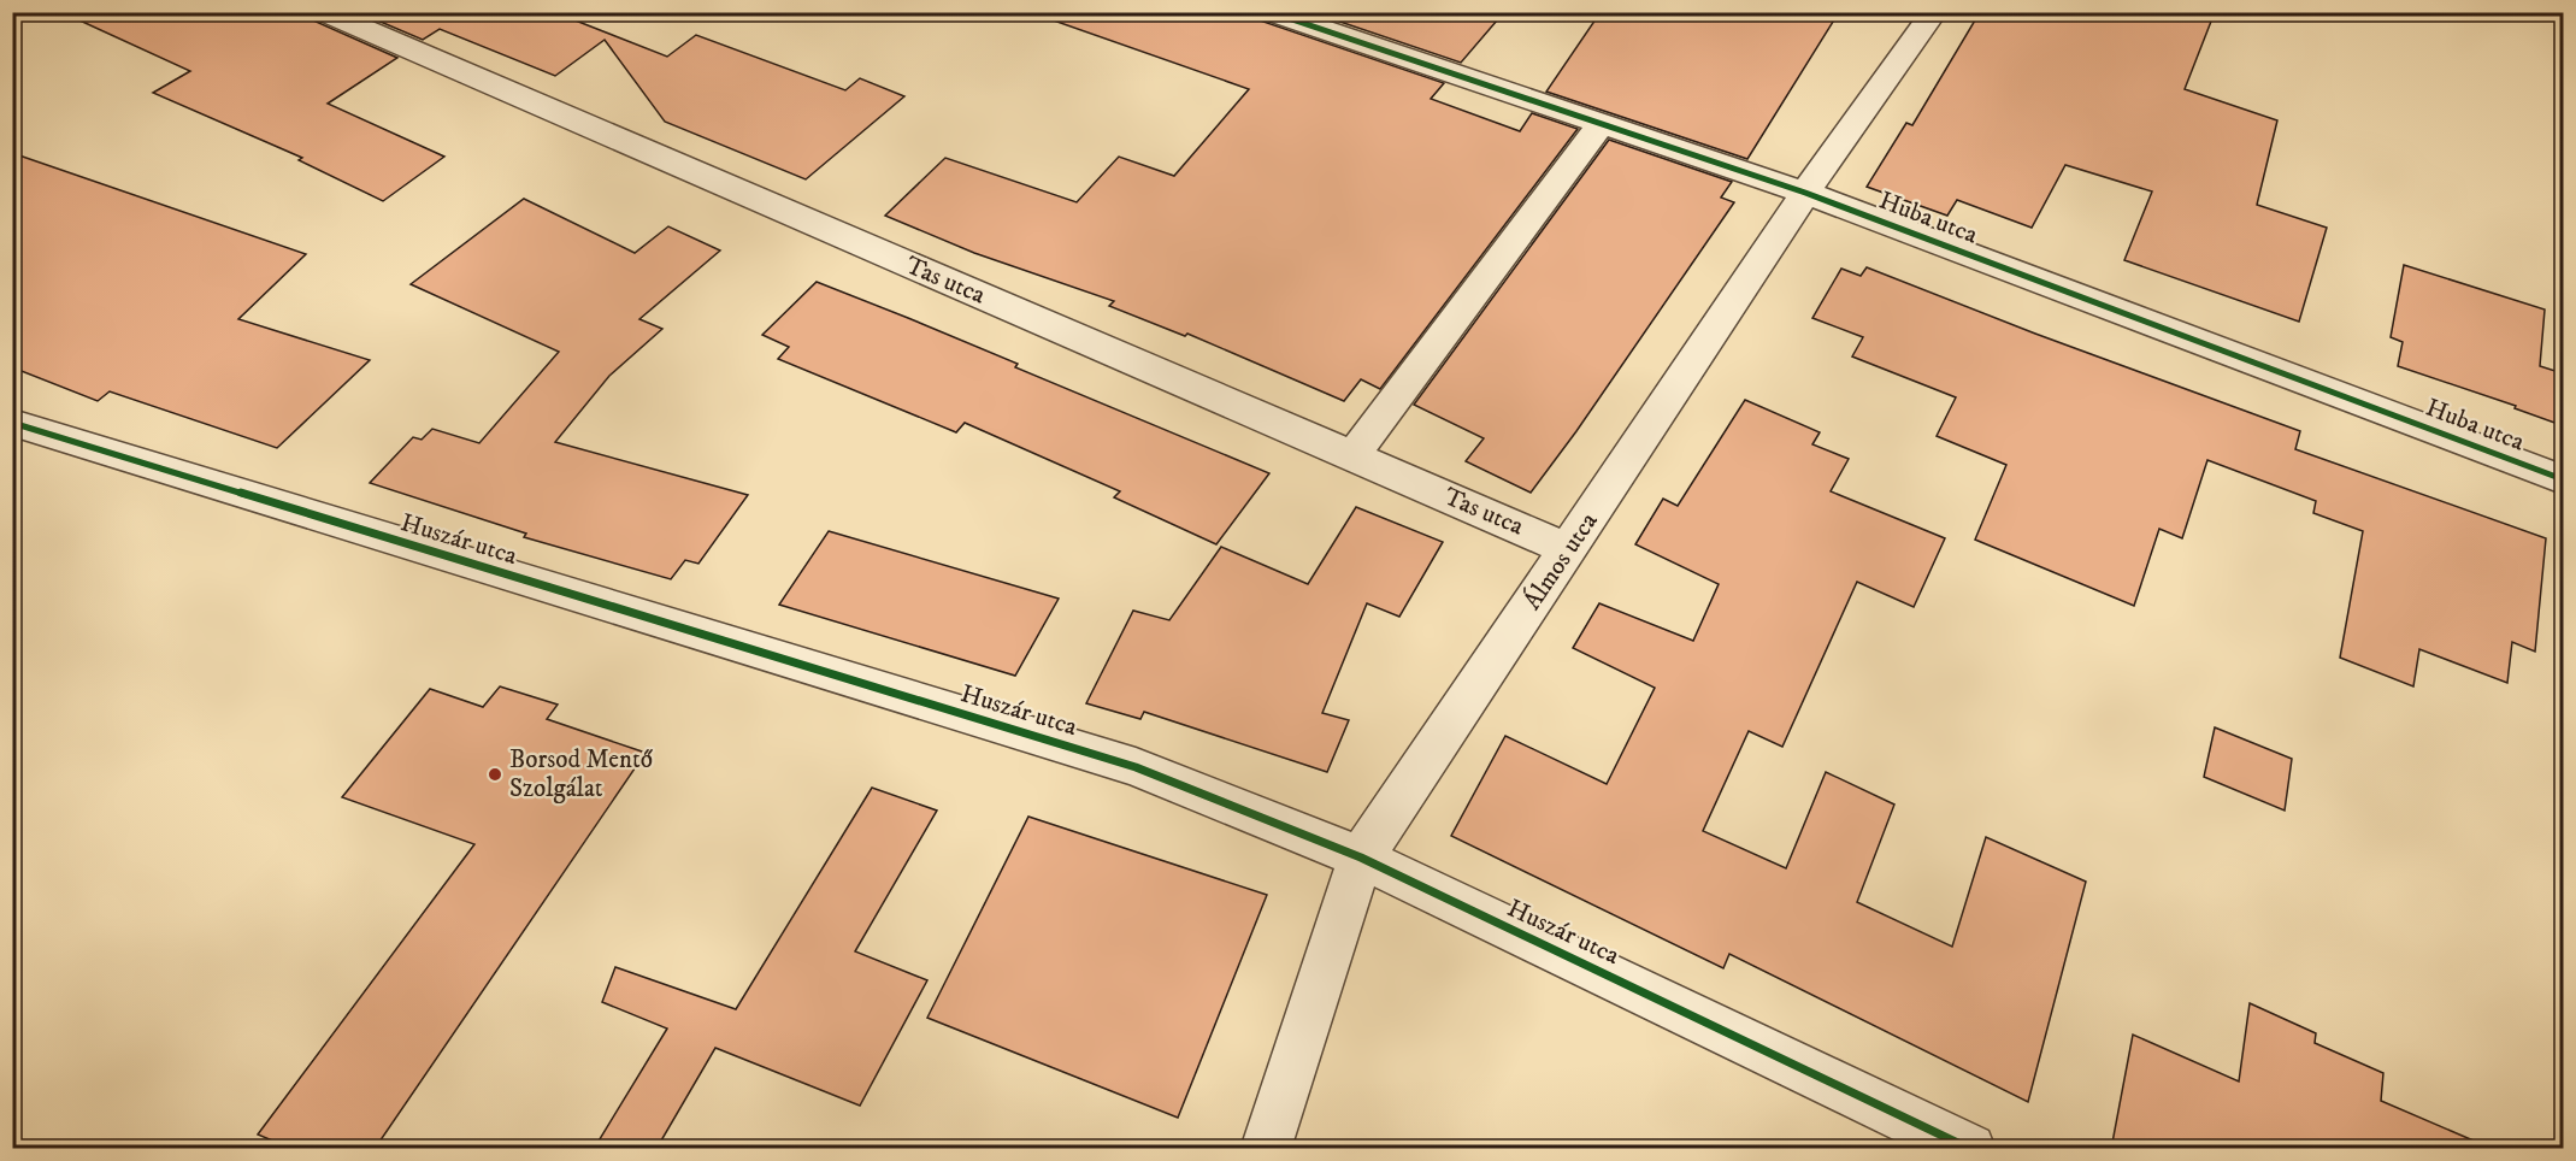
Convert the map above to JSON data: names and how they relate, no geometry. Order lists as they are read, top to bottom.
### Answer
{
  "streets": {
    "street": [
      "Huba utca",
      "Tas utca",
      "Huszár utca",
      "Álmos utca"
    ]
  },
  "crossings": [
    ["Huba utca", "Álmos utca"],
    ["Tas utca", "Álmos utca"],
    ["Huszár utca", "Álmos utca"]
  ],
  "places": ["Borsod Mentő Szolgálat"]
}
